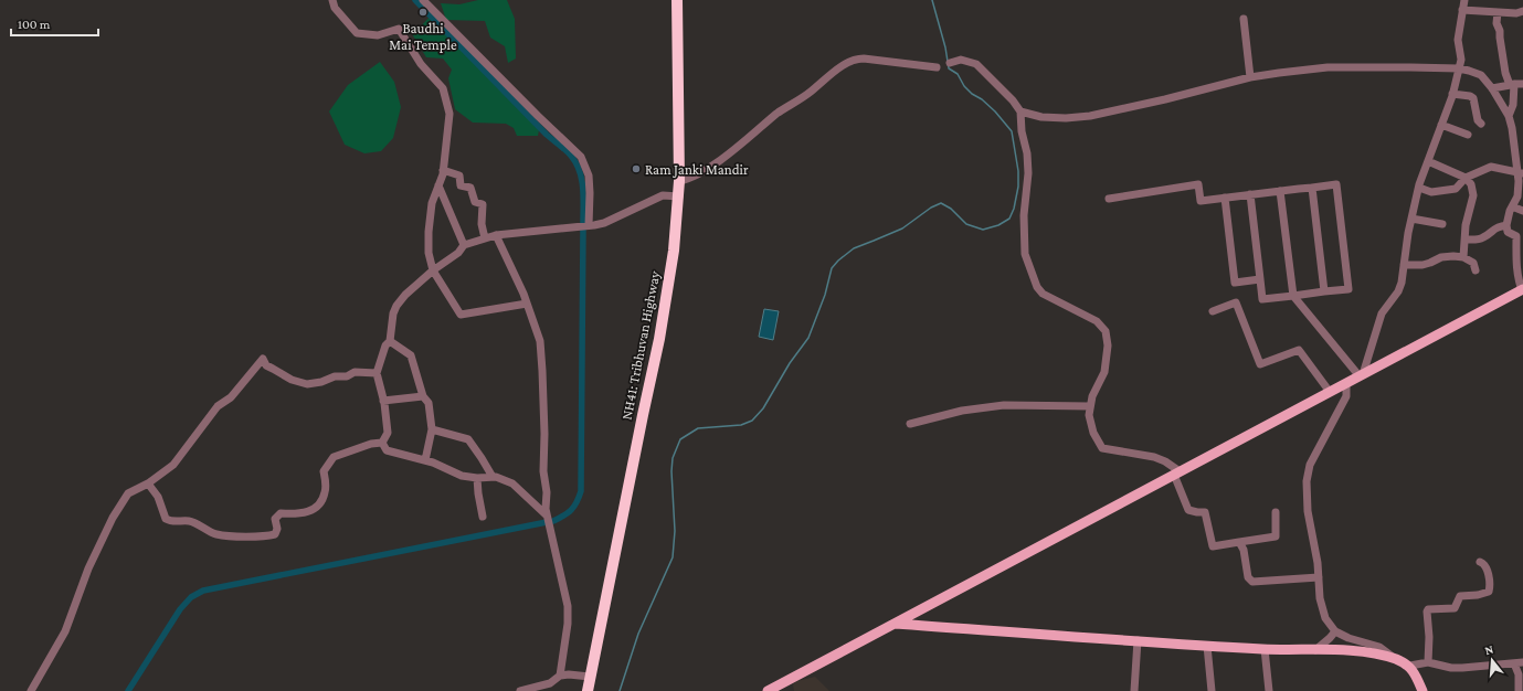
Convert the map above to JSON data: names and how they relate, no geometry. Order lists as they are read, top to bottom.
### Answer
{
  "streets": {
    "highway": ["NH41: Tribhuvan Highway"]
  },
  "places": ["Baudhi Mai Temple", "Ram Janki Mandir"],
  "scale_bar": "100 m",
  "north": "top"
}
